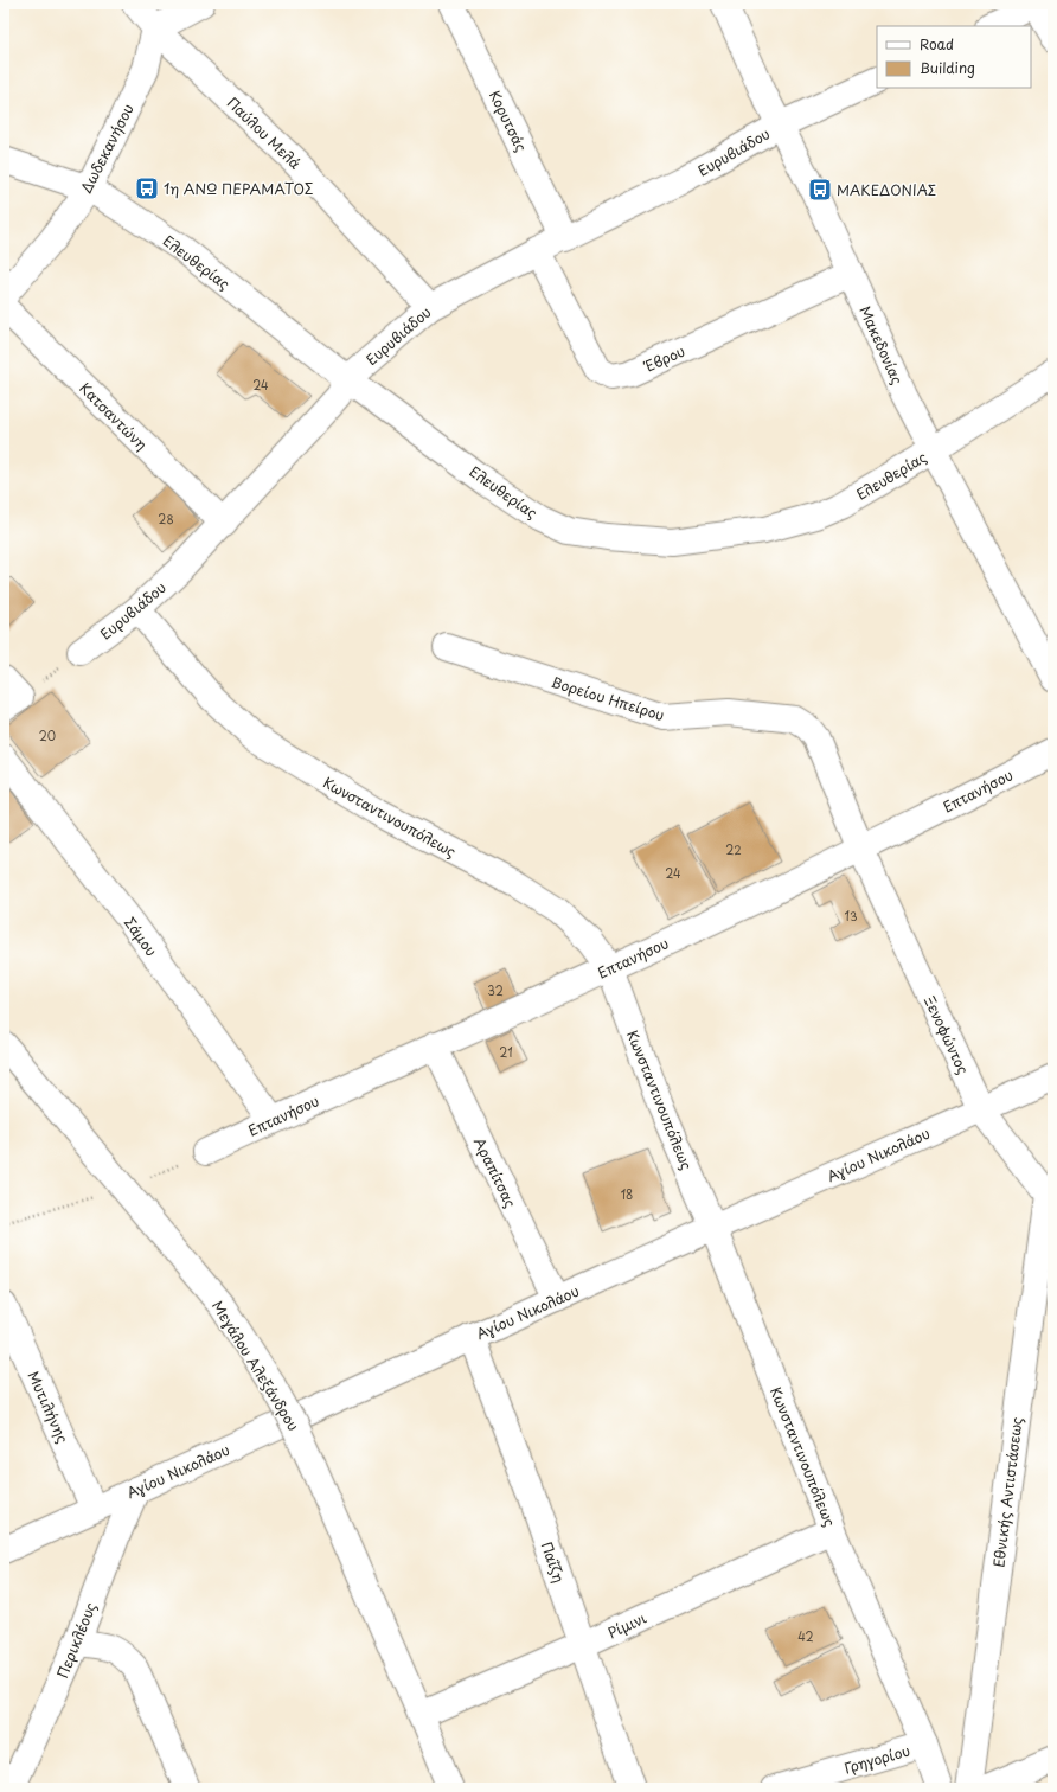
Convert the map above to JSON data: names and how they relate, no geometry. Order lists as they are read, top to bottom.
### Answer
{
  "streets": {
    "street": [
      "Κορυτσάς",
      "Παύλου Μελά",
      "Δωδεκανήσου",
      "Ευρυβιάδου",
      "Ελευθερίας",
      "Μακεδονίας",
      "Έβρου",
      "Κατσαντώνη",
      "Βορείου Ηπείρου",
      "Επτανήσου",
      "Κωνσταντινουπόλεως",
      "Σάμου",
      "Ξενοφώντος",
      "Αγίου Νικολάου",
      "Αραπίτσας",
      "Μεγάλου Αλεξάνδρου",
      "Μυτιλήνης",
      "Εθνικής Αντιστάσεως",
      "Παΐζη",
      "Ρίμινι",
      "Περικλέους",
      "Γρηγορίου"
    ]
  },
  "crossings": [
    ["Κορυτσάς", "Ευρυβιάδου"],
    ["Παύλου Μελά", "Δωδεκανήσου"],
    ["Παύλου Μελά", "Ευρυβιάδου"],
    ["Δωδεκανήσου", "Ελευθερίας"],
    ["Ευρυβιάδου", "Ελευθερίας"],
    ["Ευρυβιάδου", "Μακεδονίας"],
    ["Ευρυβιάδου", "Έβρου"],
    ["Ευρυβιάδου", "Κατσαντώνη"],
    ["Ευρυβιάδου", "Κωνσταντινουπόλεως"],
    ["Ελευθερίας", "Μακεδονίας"],
    ["Μακεδονίας", "Έβρου"],
    ["Βορείου Ηπείρου", "Επτανήσου"],
    ["Βορείου Ηπείρου", "Ξενοφώντος"],
    ["Επτανήσου", "Κωνσταντινουπόλεως"],
    ["Επτανήσου", "Σάμου"],
    ["Επτανήσου", "Ξενοφώντος"],
    ["Επτανήσου", "Αραπίτσας"],
    ["Κωνσταντινουπόλεως", "Αγίου Νικολάου"],
    ["Κωνσταντινουπόλεως", "Ρίμινι"],
    ["Κωνσταντινουπόλεως", "Γρηγορίου"],
    ["Ξενοφώντος", "Αγίου Νικολάου"],
    ["Ξενοφώντος", "Εθνικής Αντιστάσεως"],
    ["Αγίου Νικολάου", "Αραπίτσας"],
    ["Αγίου Νικολάου", "Μυτιλήνης"],
    ["Αγίου Νικολάου", "Παΐζη"],
    ["Αγίου Νικολάου", "Περικλέους"],
    ["Μεγάλου Αλεξάνδρου", "Ρίμινι"],
    ["Παΐζη", "Ρίμινι"]
  ],
  "places": {
    "bus stop": ["1η ΑΝΩ ΠΕΡΑΜΑΤΟΣ", "ΜΑΚΕΔΟΝΙΑΣ"]
  },
  "house_numbers": [
    "24",
    "28",
    "20",
    "22",
    "24",
    "13",
    "32",
    "21",
    "18",
    "42"
  ],
  "legend": ["Road", "Building"]
}
